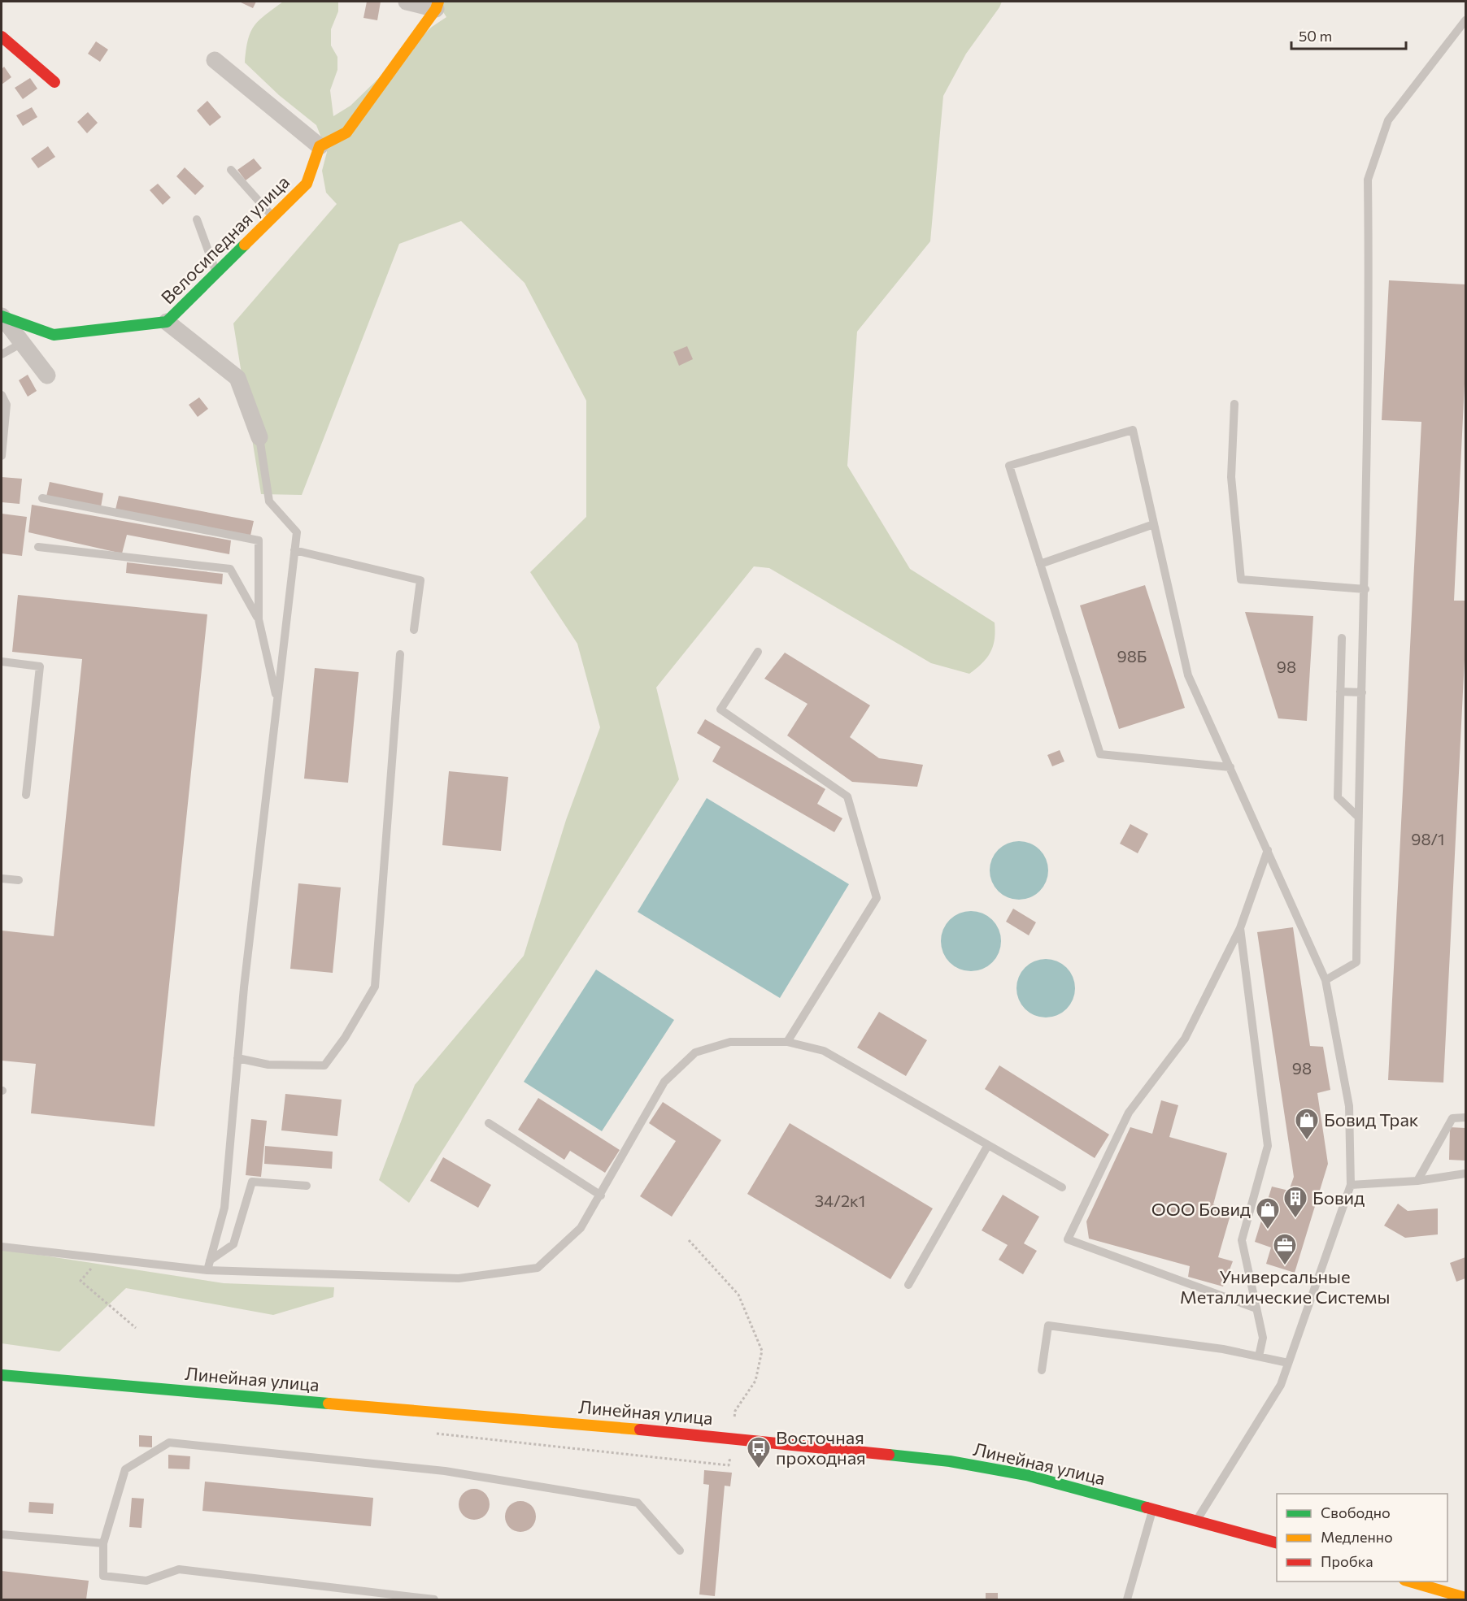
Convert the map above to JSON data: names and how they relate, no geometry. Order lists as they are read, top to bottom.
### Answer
{
  "streets": {
    "street": ["Велосипедная улица", "Линейная улица"]
  },
  "places": {
    "shop": ["Бовид Трак", "ООО Бовид"],
    "building": ["Бовид"],
    "office": ["Универсальные Металлические Системы"],
    "bus stop": ["Восточная проходная"]
  },
  "house_numbers": [
    "98Б",
    "98",
    "98/1",
    "98",
    "34/2к1"
  ],
  "legend": ["Свободно", "Медленно", "Пробка"],
  "scale_bar": "50 m"
}
